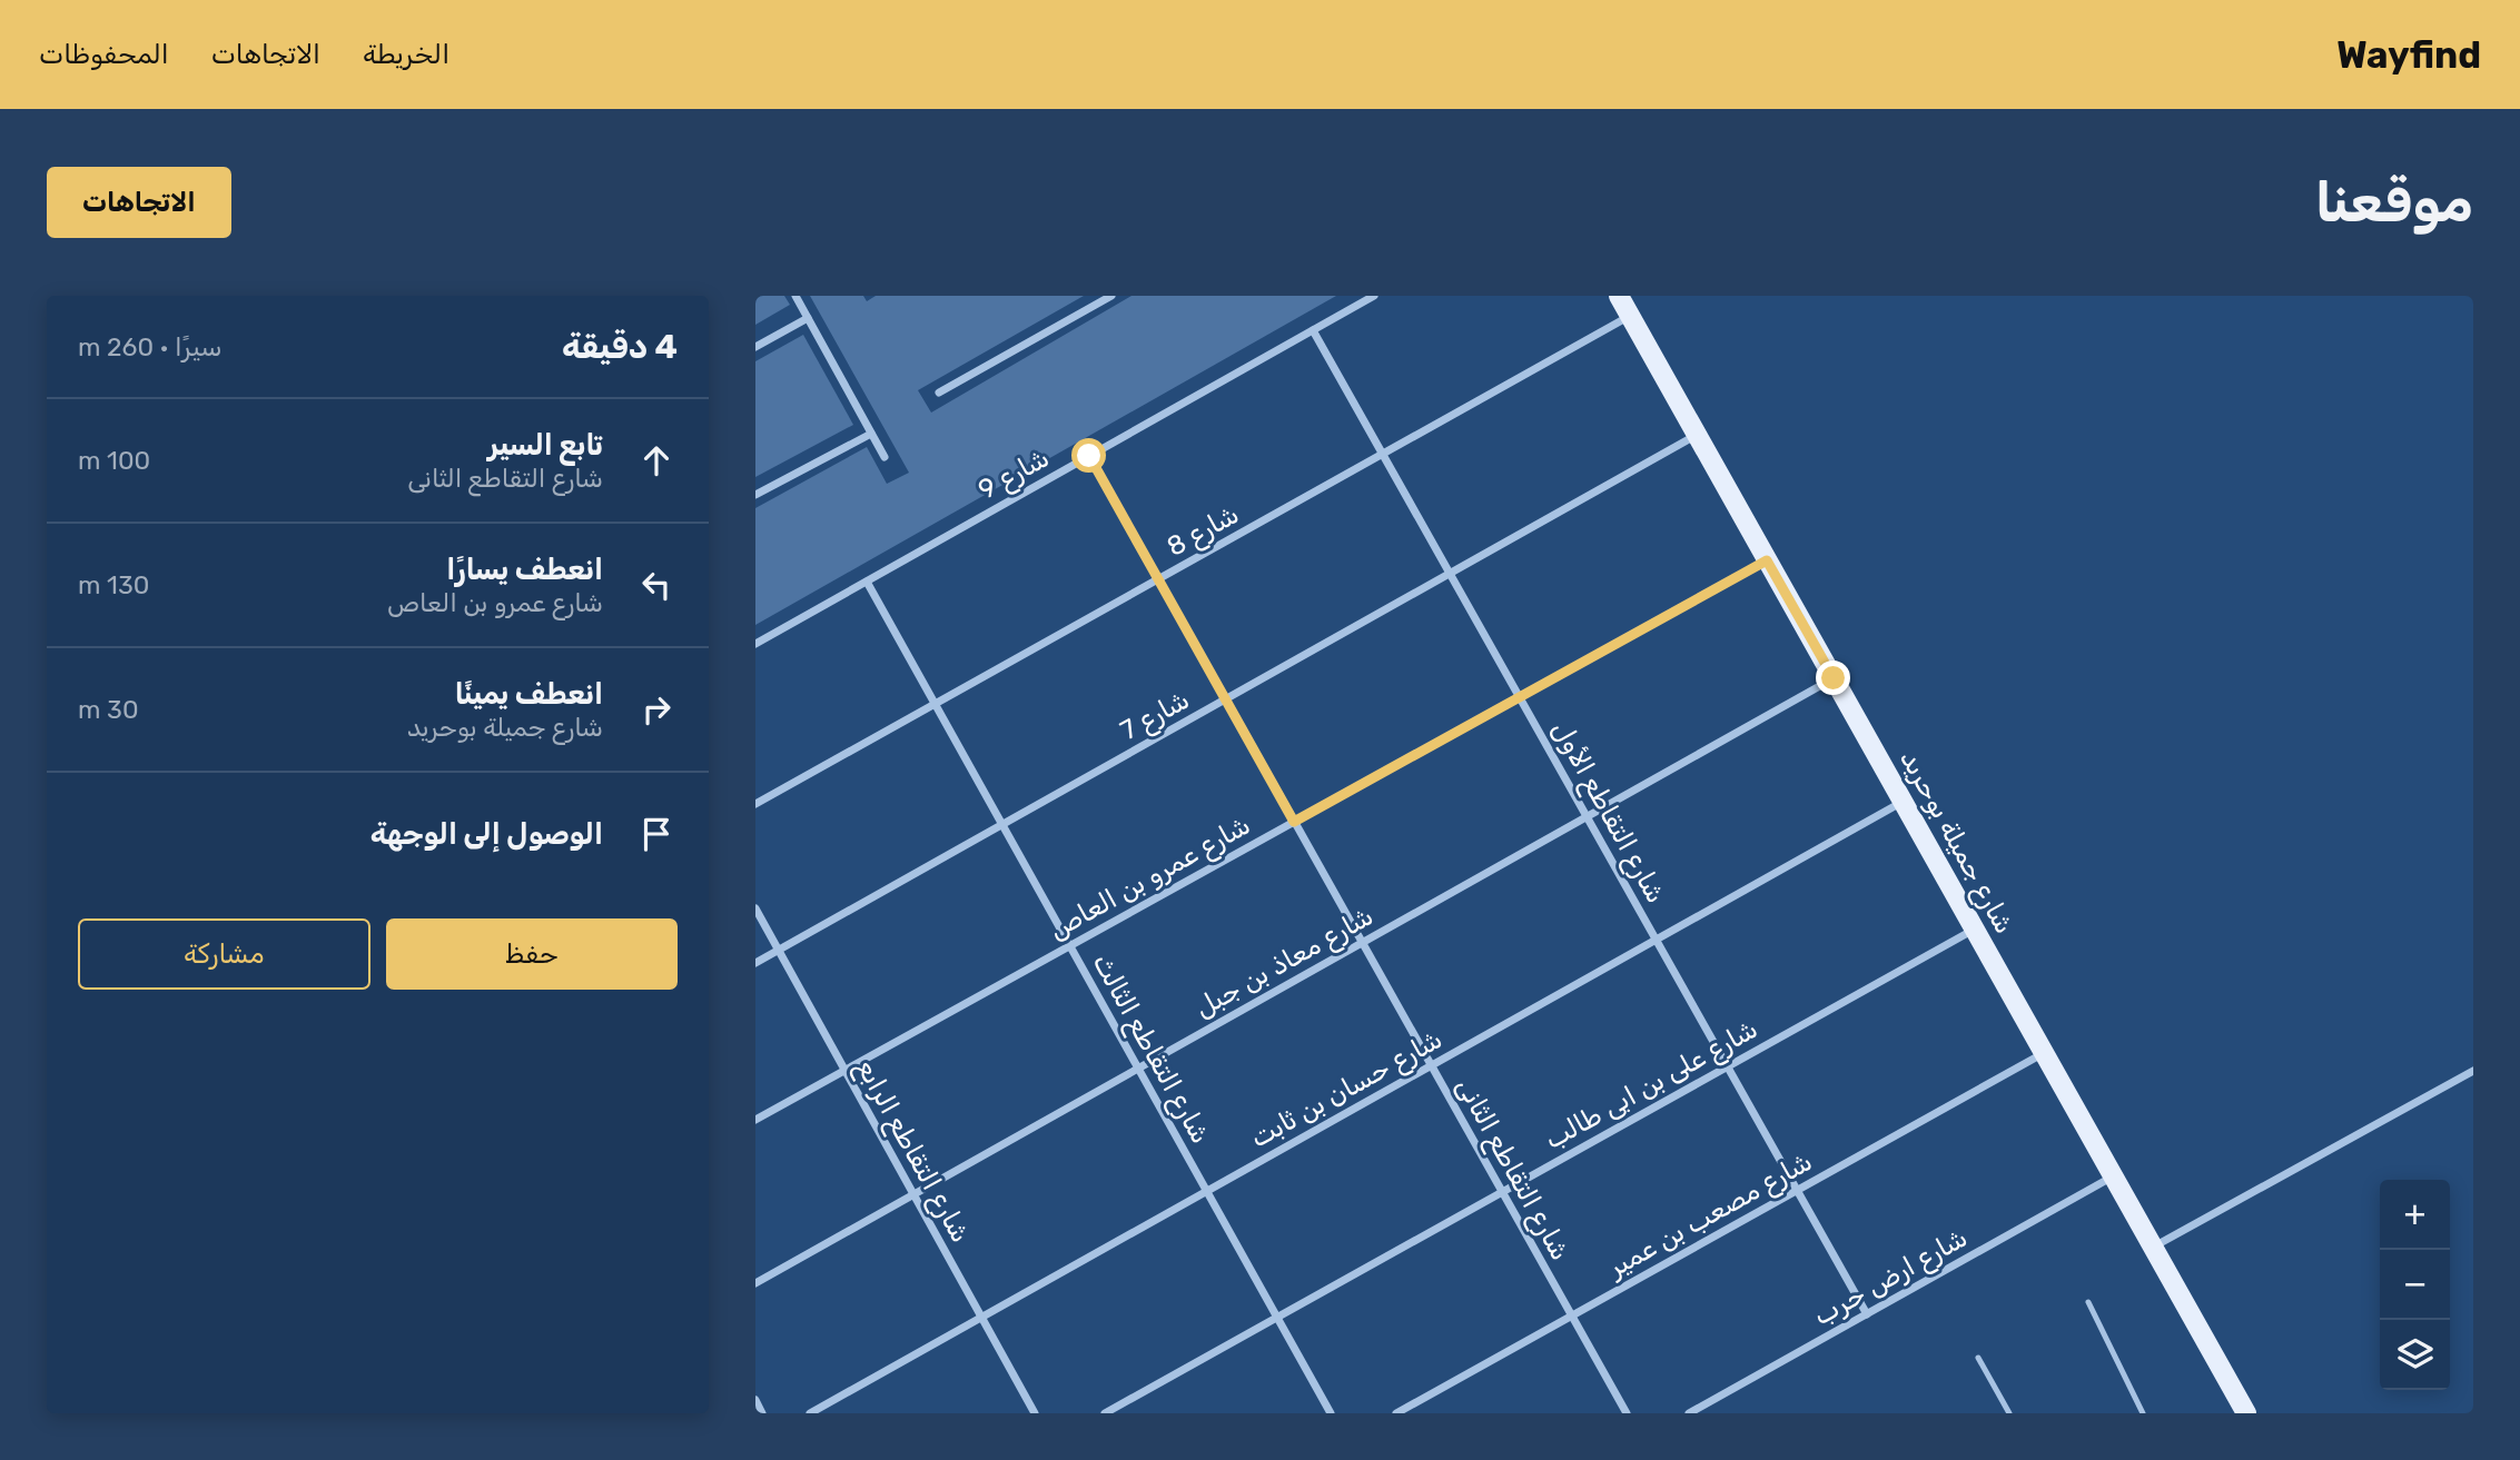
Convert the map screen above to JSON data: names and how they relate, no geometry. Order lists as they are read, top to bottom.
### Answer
{
  "streets": {
    "main road": ["شارع جميلة بوحريد"],
    "street": [
      "شارع 9",
      "شارع 8",
      "شارع 7",
      "شارع التقاطع الأول",
      "شارع عمرو بن العاص",
      "شارع معاذ بن جبل",
      "شارع التقاطع الثالث",
      "شارع على بن ابى طالب",
      "شارع حسان بن ثابت",
      "شارع التقاطع الرابع",
      "شارع التقاطع الثانى",
      "شارع مصعب بن عمير",
      "شارع ارض حرب"
    ]
  },
  "crossings": [
    ["شارع 9", "شارع التقاطع الأول"],
    ["شارع 9", "شارع التقاطع الثالث"],
    ["شارع 9", "شارع التقاطع الثانى"],
    ["شارع 8", "شارع التقاطع الأول"],
    ["شارع 8", "شارع جميلة بوحريد"],
    ["شارع 8", "شارع التقاطع الثالث"],
    ["شارع 8", "شارع التقاطع الثانى"],
    ["شارع 7", "شارع التقاطع الأول"],
    ["شارع 7", "شارع جميلة بوحريد"],
    ["شارع 7", "شارع التقاطع الثالث"],
    ["شارع 7", "شارع التقاطع الرابع"],
    ["شارع 7", "شارع التقاطع الثانى"],
    ["شارع التقاطع الأول", "شارع عمرو بن العاص"],
    ["شارع التقاطع الأول", "شارع معاذ بن جبل"],
    ["شارع التقاطع الأول", "شارع على بن ابى طالب"],
    ["شارع التقاطع الأول", "شارع حسان بن ثابت"],
    ["شارع التقاطع الأول", "شارع مصعب بن عمير"],
    ["شارع التقاطع الأول", "شارع ارض حرب"],
    ["شارع جميلة بوحريد", "شارع عمرو بن العاص"],
    ["شارع جميلة بوحريد", "شارع معاذ بن جبل"],
    ["شارع جميلة بوحريد", "شارع على بن ابى طالب"],
    ["شارع جميلة بوحريد", "شارع حسان بن ثابت"],
    ["شارع جميلة بوحريد", "شارع مصعب بن عمير"],
    ["شارع جميلة بوحريد", "شارع ارض حرب"],
    ["شارع عمرو بن العاص", "شارع التقاطع الثالث"],
    ["شارع عمرو بن العاص", "شارع التقاطع الرابع"],
    ["شارع عمرو بن العاص", "شارع التقاطع الثانى"],
    ["شارع معاذ بن جبل", "شارع التقاطع الثالث"],
    ["شارع معاذ بن جبل", "شارع التقاطع الرابع"],
    ["شارع معاذ بن جبل", "شارع التقاطع الثانى"],
    ["شارع التقاطع الثالث", "شارع على بن ابى طالب"],
    ["شارع التقاطع الثالث", "شارع حسان بن ثابت"],
    ["شارع على بن ابى طالب", "شارع التقاطع الثانى"],
    ["شارع حسان بن ثابت", "شارع التقاطع الرابع"],
    ["شارع حسان بن ثابت", "شارع التقاطع الثانى"],
    ["شارع التقاطع الثانى", "شارع مصعب بن عمير"]
  ],
  "page": {
    "header": "Wayfind",
    "nav": ["الخريطة", "الاتجاهات", "المحفوظات"],
    "buttons": [
      "الاتجاهات",
      ["حفظ", "مشاركة"]
    ],
    "title": "موقعنا",
    "heading": ["4 دقيقة", "سيرًا · 260 m"],
    "list": [
      ["تابع السير", "شارع التقاطع الثانى", "100 m"],
      ["انعطف يسارًا", "شارع عمرو بن العاص", "130 m"],
      ["انعطف يمينًا", "شارع جميلة بوحريد", "30 m"],
      "الوصول إلى الوجهة"
    ],
    "map_buttons": ["+", "−"]
  }
}
